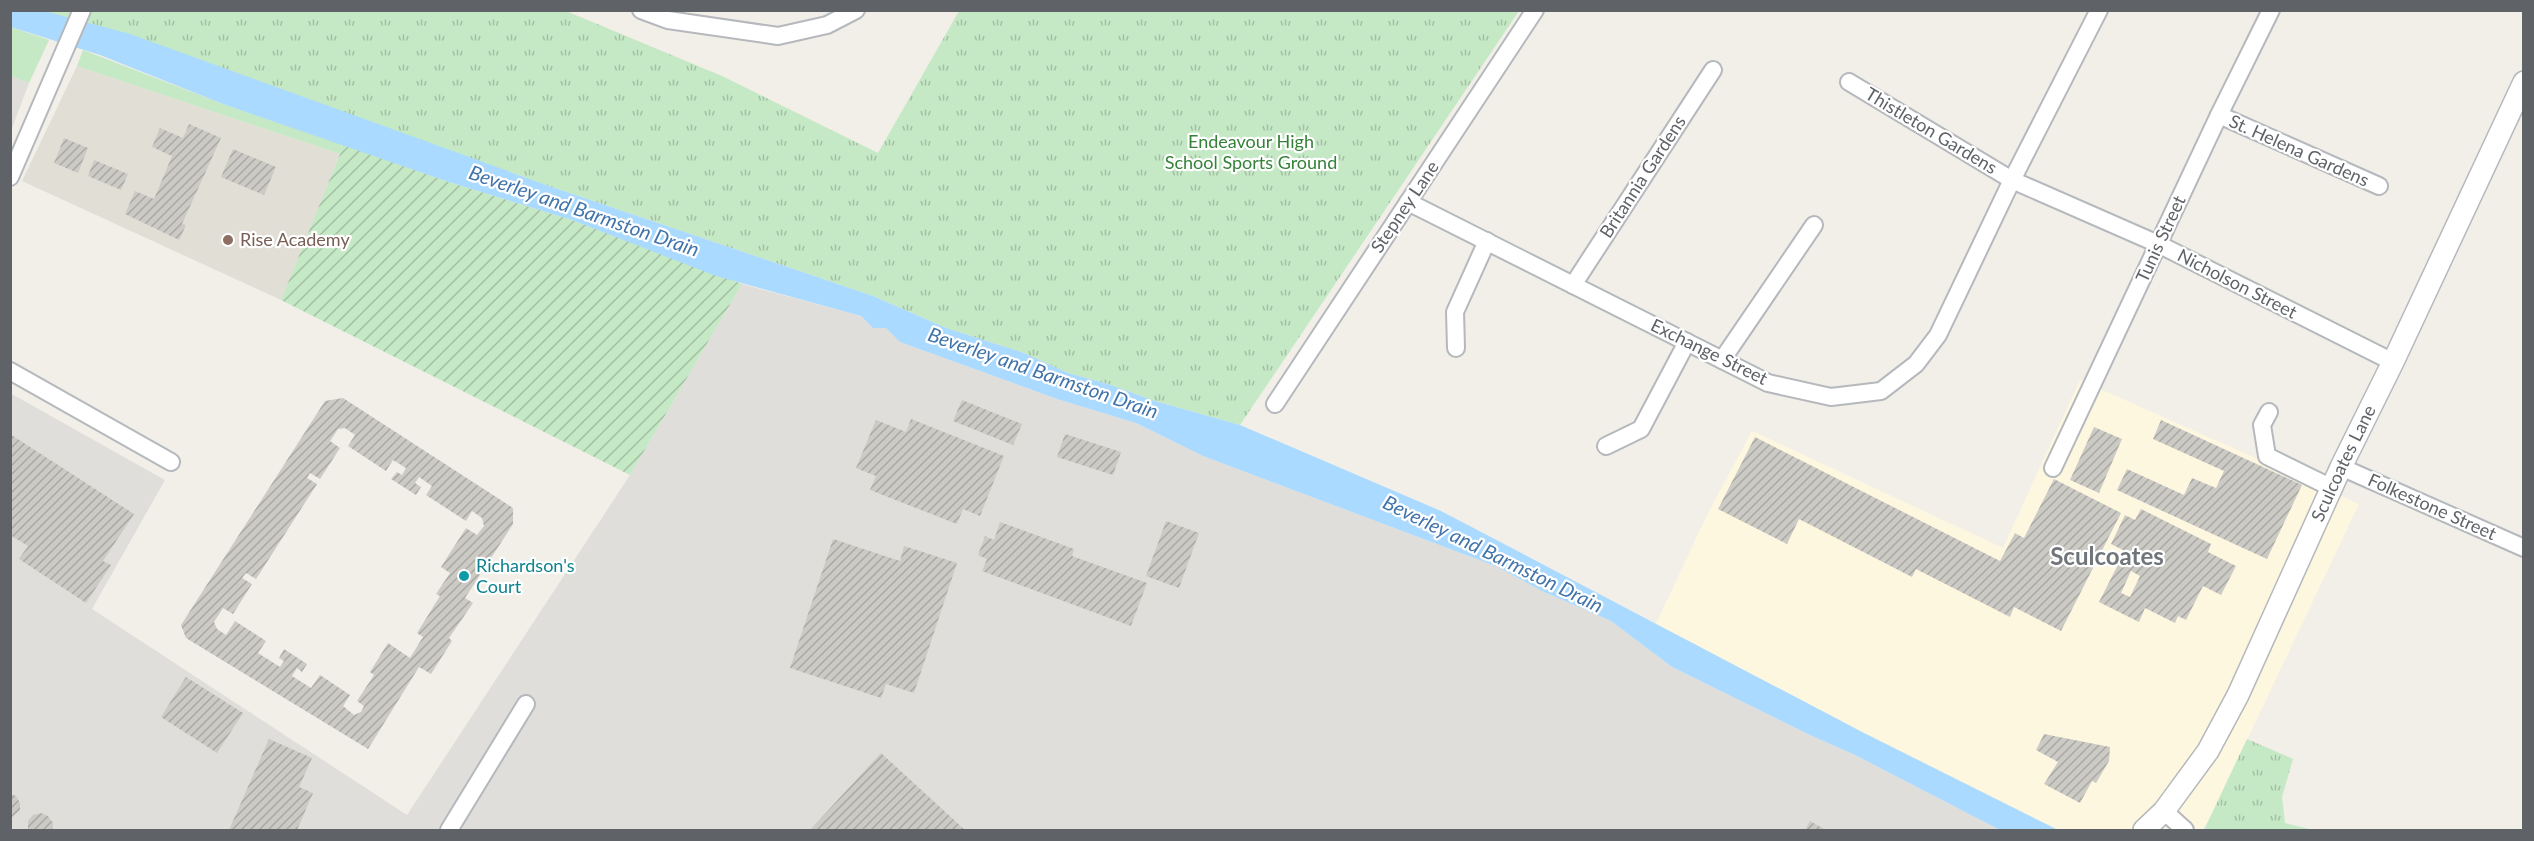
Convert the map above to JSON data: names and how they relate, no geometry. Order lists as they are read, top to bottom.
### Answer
{
  "streets": {
    "street": [
      "Thistleton Gardens",
      "St. Helena Gardens",
      "Britannia Gardens",
      "Stepney Lane",
      "Tunis Street",
      "Nicholson Street",
      "Exchange Street",
      "Sculcoates Lane",
      "Folkestone Street"
    ]
  },
  "crossings": [
    ["Thistleton Gardens", "Nicholson Street"],
    ["Thistleton Gardens", "Exchange Street"],
    ["St. Helena Gardens", "Tunis Street"],
    ["Britannia Gardens", "Exchange Street"],
    ["Stepney Lane", "Exchange Street"],
    ["Tunis Street", "Nicholson Street"],
    ["Nicholson Street", "Exchange Street"],
    ["Nicholson Street", "Sculcoates Lane"],
    ["Sculcoates Lane", "Folkestone Street"]
  ],
  "districts": ["Sculcoates"],
  "water": ["Beverley and Barmston Drain"],
  "parks": ["Endeavour High School Sports Ground"],
  "places": ["Rise Academy", "Richardson's Court"]
}
